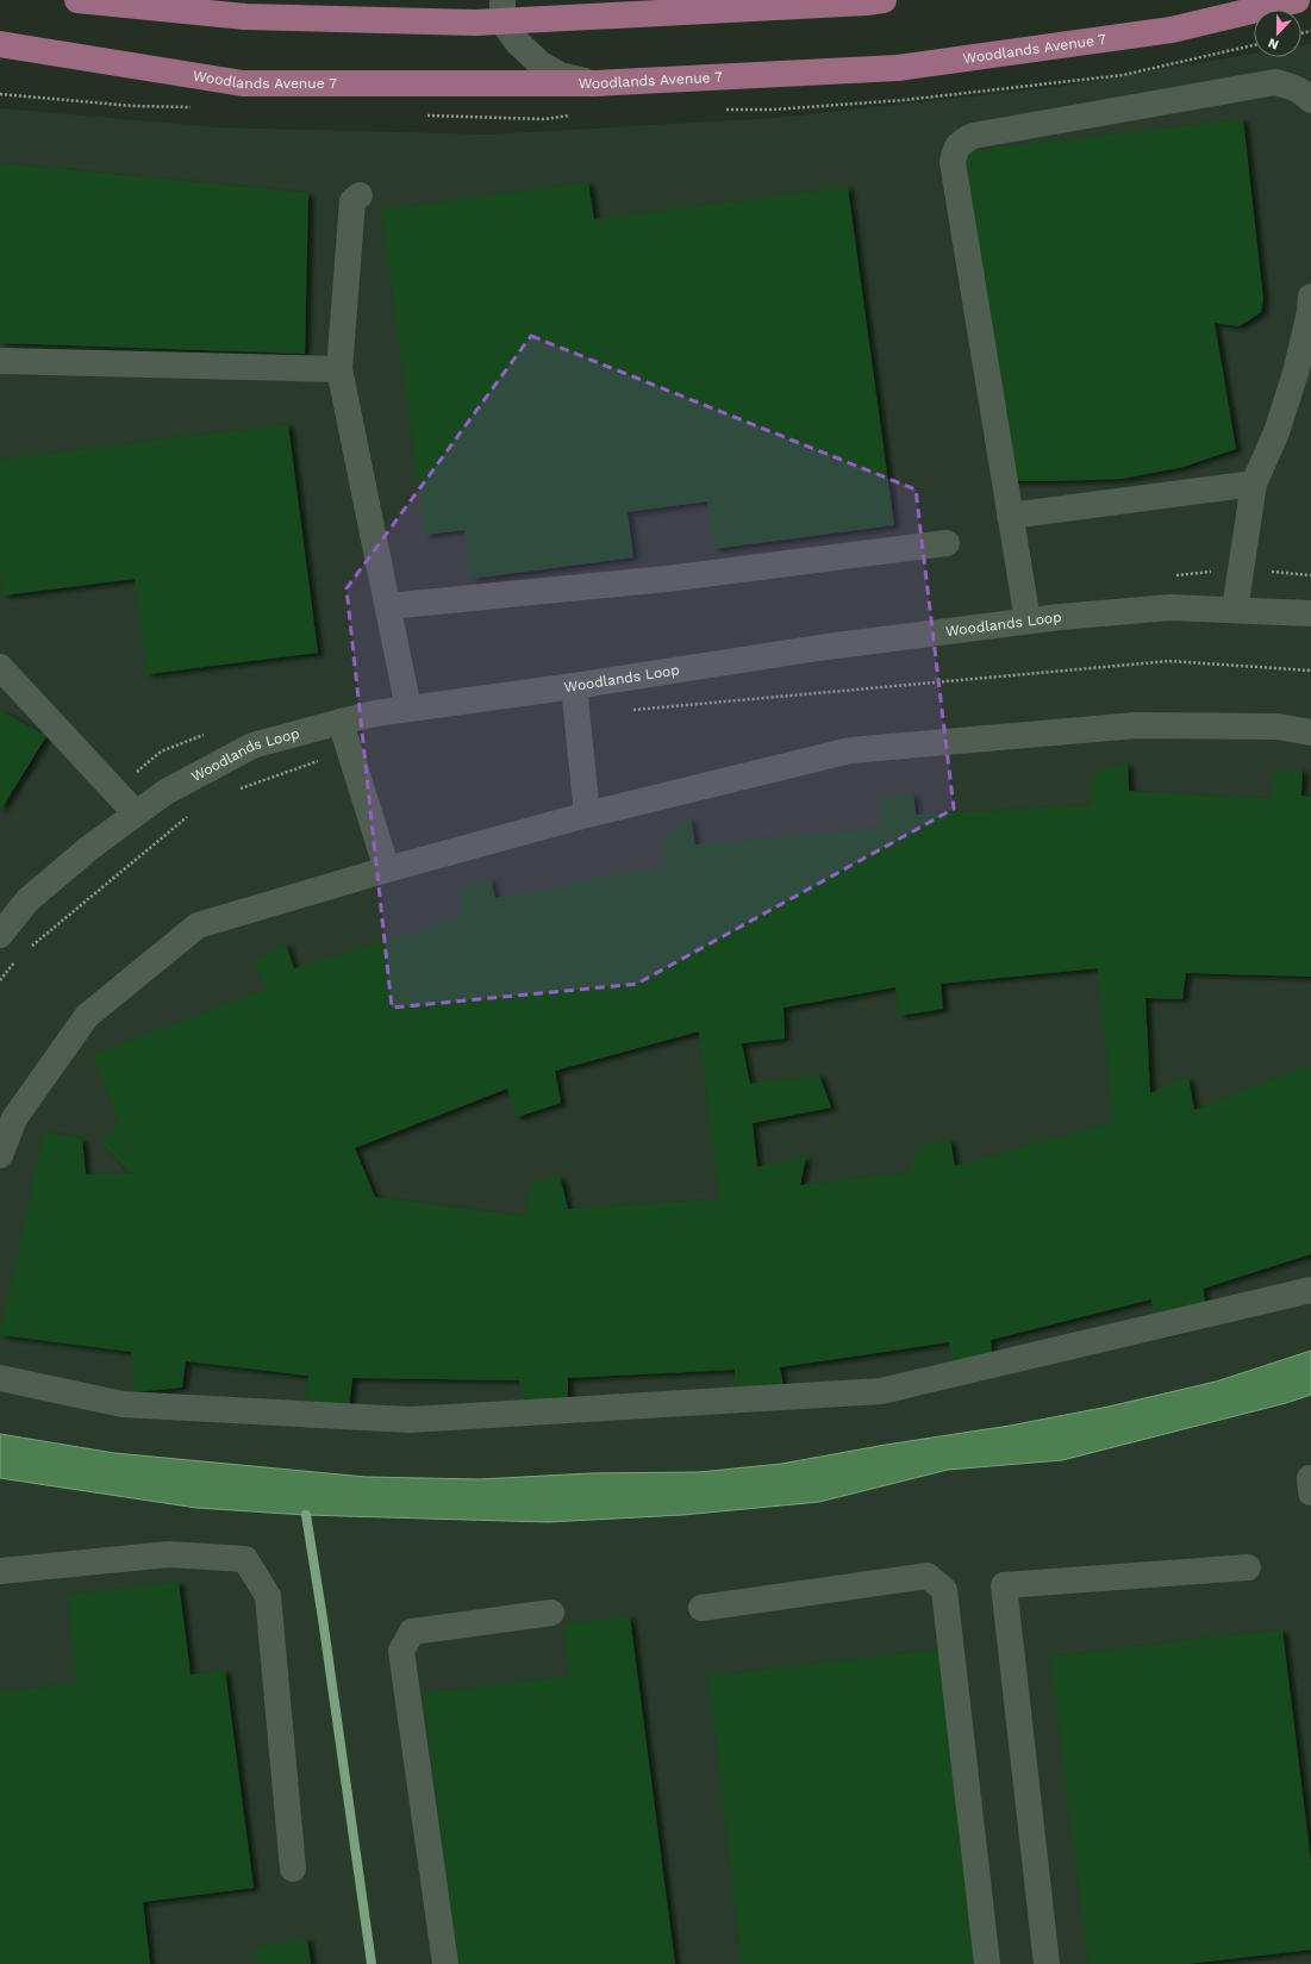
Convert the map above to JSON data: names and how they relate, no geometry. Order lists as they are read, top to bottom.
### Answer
{
  "streets": {
    "main road": ["Woodlands Avenue 7"],
    "street": ["Woodlands Loop"]
  },
  "north": "bottom"
}
